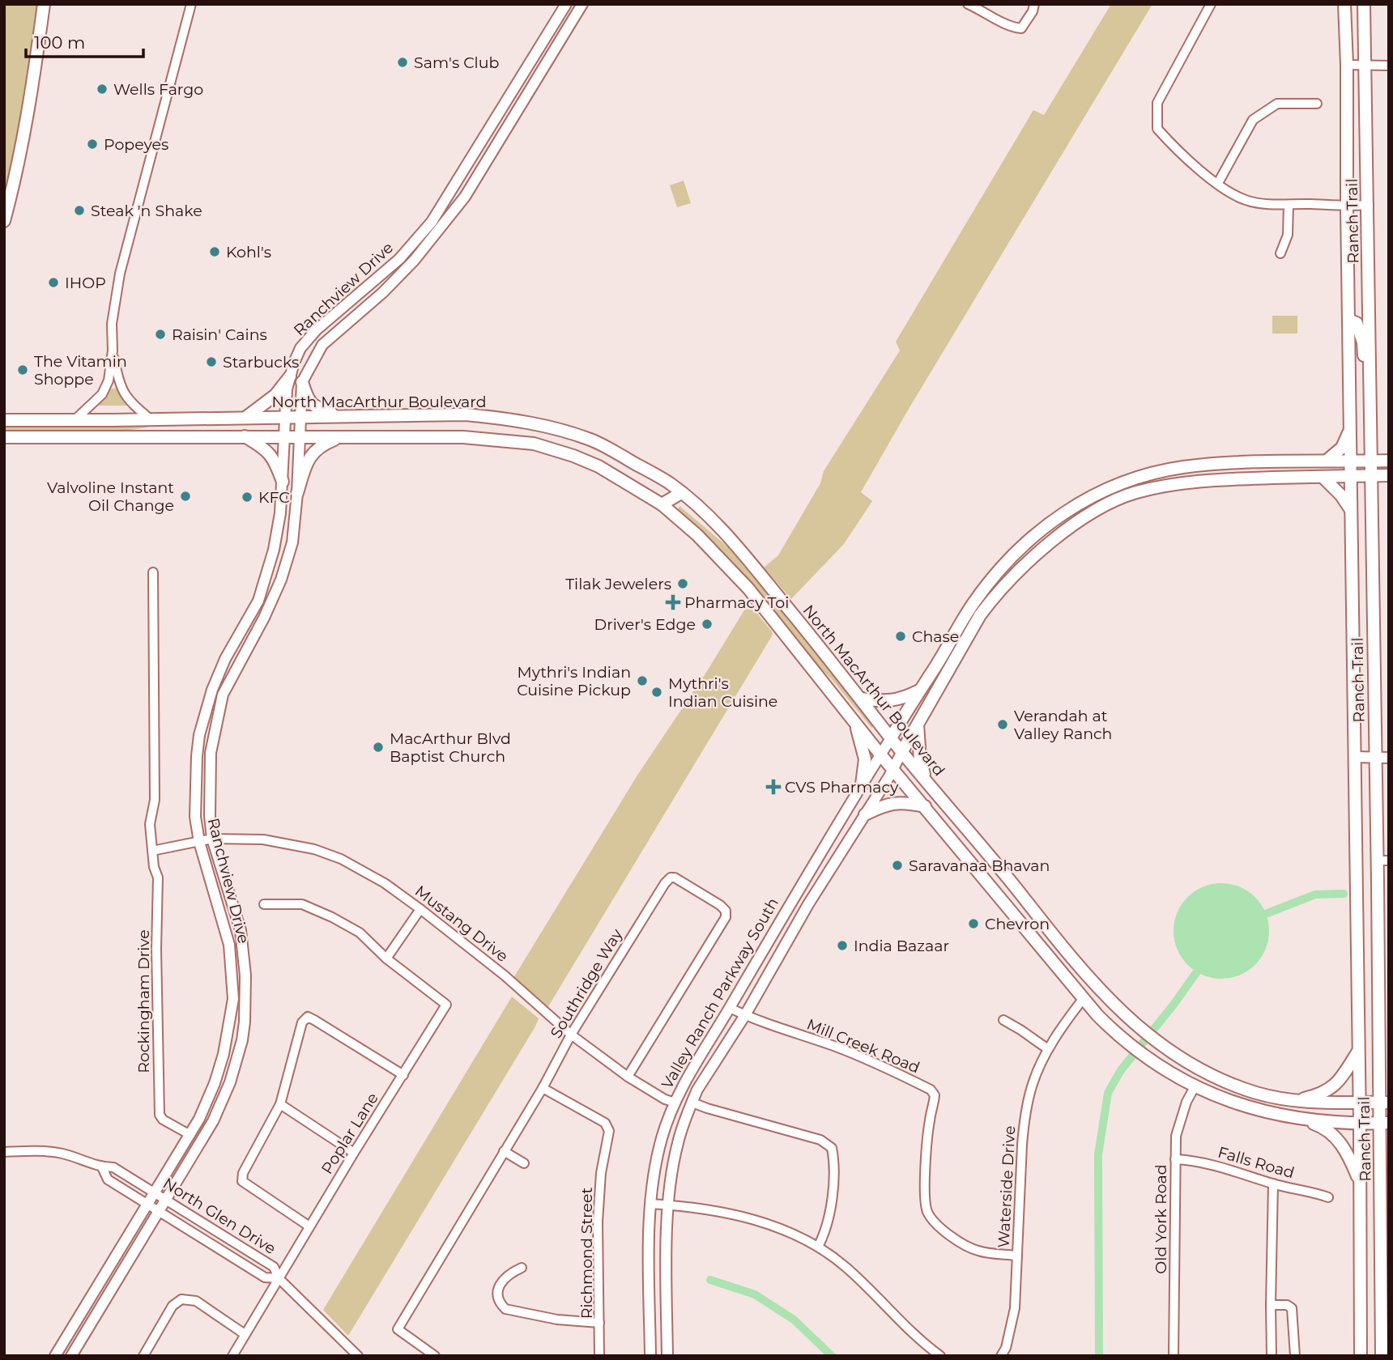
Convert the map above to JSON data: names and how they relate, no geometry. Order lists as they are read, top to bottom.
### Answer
{
  "streets": {
    "main road": ["Ranch Trail", "North MacArthur Boulevard"],
    "street": [
      "Ranchview Drive",
      "Mustang Drive",
      "Southridge Way",
      "Valley Ranch Parkway South",
      "Rockingham Drive",
      "Mill Creek Road",
      "Poplar Lane",
      "Falls Road",
      "Waterside Drive",
      "North Glen Drive",
      "Old York Road",
      "Richmond Street"
    ]
  },
  "crossings": [
    ["Ranch Trail", "North MacArthur Boulevard"],
    ["Ranchview Drive", "North MacArthur Boulevard"],
    ["Ranchview Drive", "Mustang Drive"],
    ["Ranchview Drive", "Rockingham Drive"],
    ["Ranchview Drive", "North Glen Drive"],
    ["North MacArthur Boulevard", "Valley Ranch Parkway South"],
    ["Mustang Drive", "Southridge Way"],
    ["Mustang Drive", "Valley Ranch Parkway South"],
    ["Southridge Way", "Richmond Street"],
    ["Valley Ranch Parkway South", "Mill Creek Road"],
    ["Mill Creek Road", "Waterside Drive"],
    ["Poplar Lane", "North Glen Drive"],
    ["Falls Road", "Old York Road"]
  ],
  "places": {
    "other": [
      "Sam's Club",
      "Wells Fargo",
      "Popeyes",
      "Steak 'n Shake",
      "Kohl's",
      "IHOP",
      "Raisin' Cains",
      "Starbucks",
      "The Vitamin Shoppe",
      "Valvoline Instant Oil Change",
      "KFC",
      "Tilak Jewelers",
      "Driver's Edge",
      "Chase",
      "Mythri's Indian Cuisine Pickup",
      "Mythri's Indian Cuisine",
      "Verandah at Valley Ranch",
      "MacArthur Blvd Baptist Church",
      "Saravanaa Bhavan",
      "Chevron",
      "India Bazaar"
    ],
    "health": ["Pharmacy Toi", "CVS Pharmacy"]
  },
  "scale_bar": "100 m"
}
